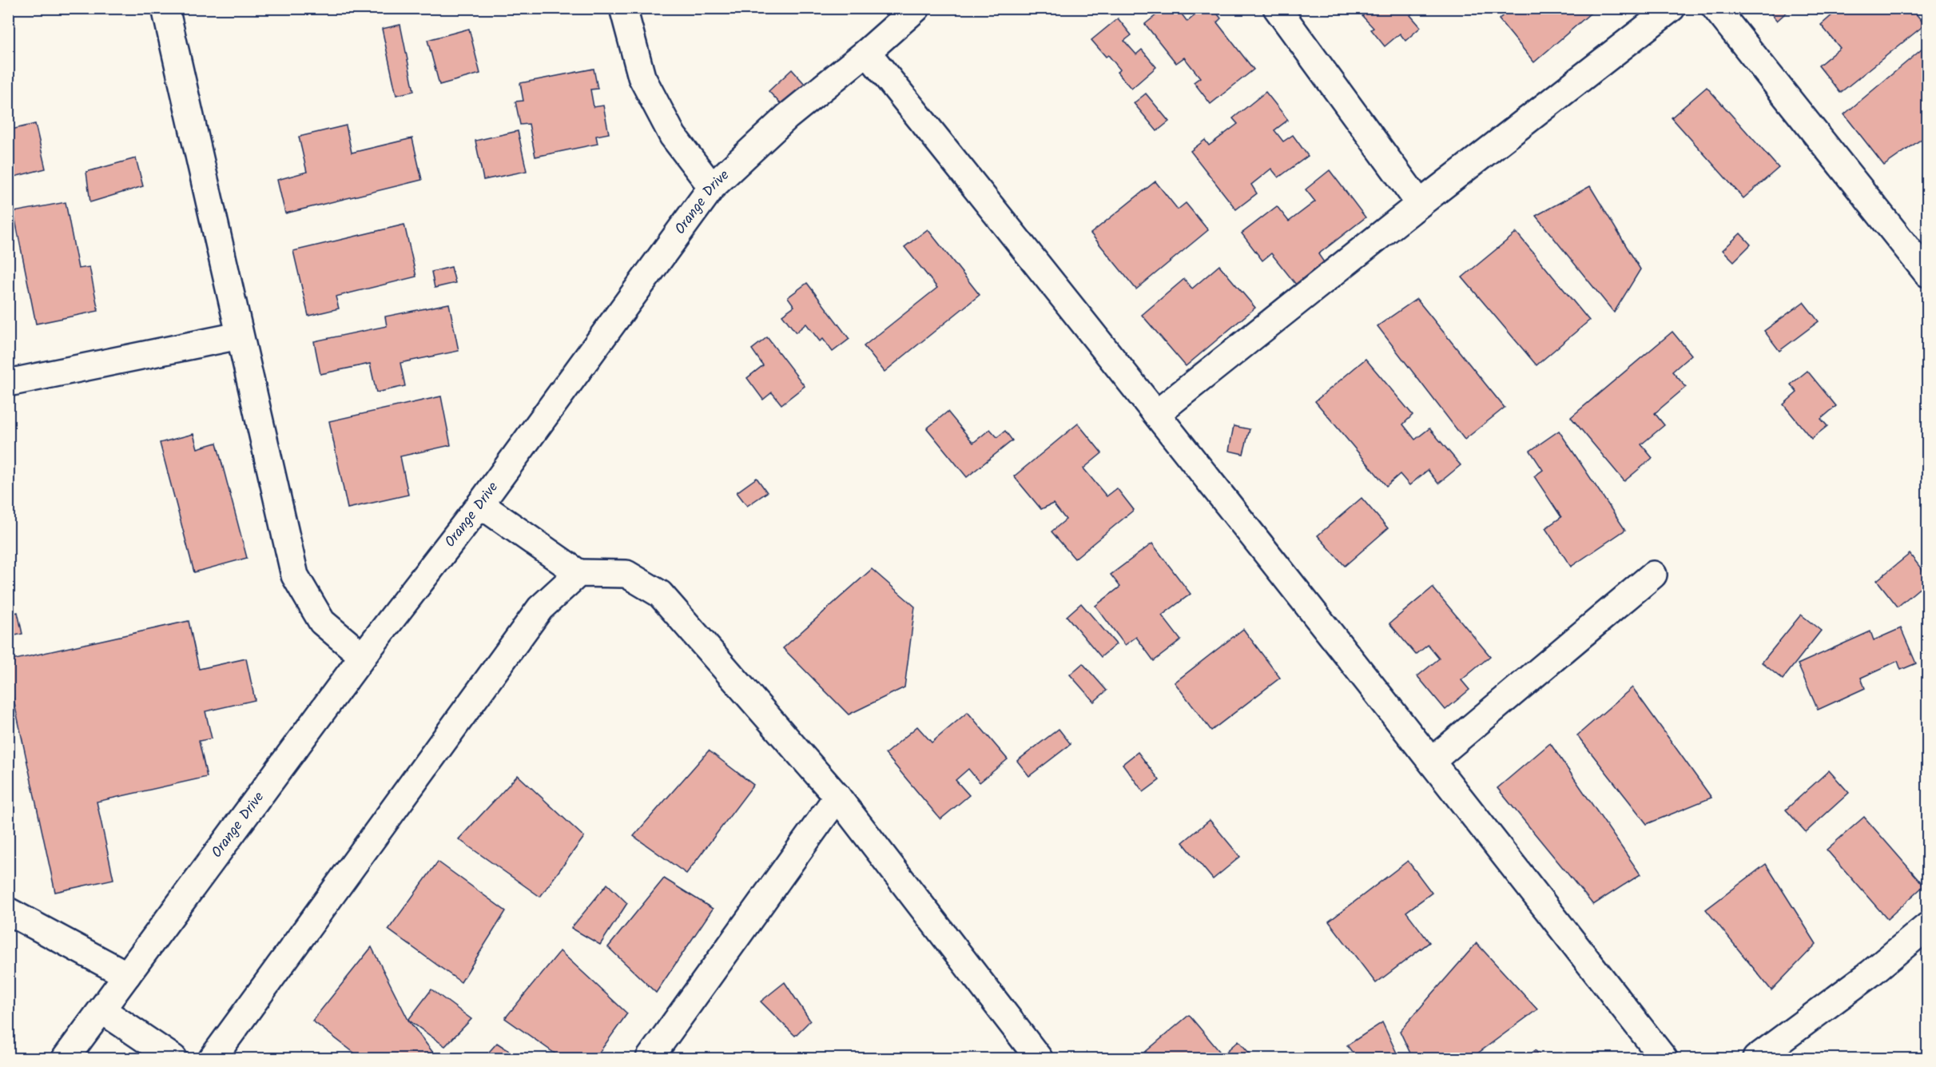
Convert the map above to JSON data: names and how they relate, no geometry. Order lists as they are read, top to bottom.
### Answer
{
  "streets": {
    "street": ["Orange Drive"]
  }
}
